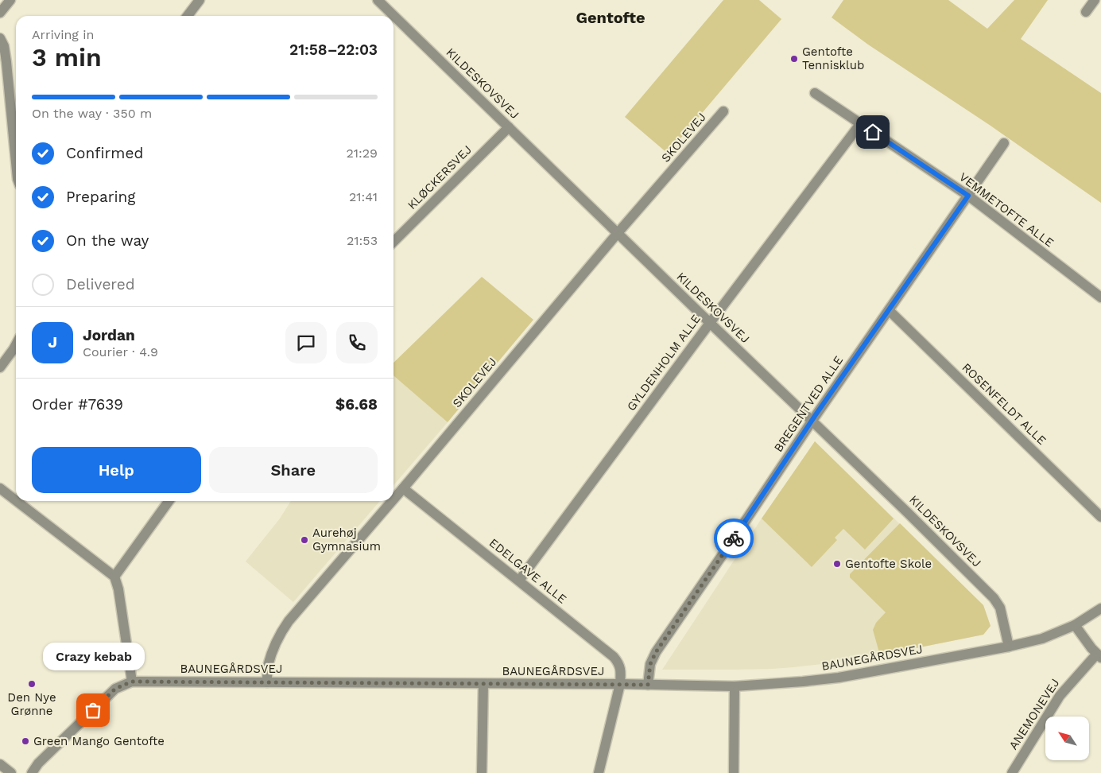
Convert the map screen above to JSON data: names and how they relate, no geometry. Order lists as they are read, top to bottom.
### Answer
{
  "streets": {
    "street": [
      "KILDESKOVSVEJ",
      "SKOLEVEJ",
      "KLØCKERSVEJ",
      "VEMMETOFTE ALLE",
      "GYLDENHOLM ALLE",
      "BREGENTVED ALLE",
      "ROSENFELDT ALLE",
      "EDELGAVE ALLE",
      "BAUNEGÅRDSVEJ",
      "ANEMONEVEJ"
    ]
  },
  "crossings": [
    ["KILDESKOVSVEJ", "SKOLEVEJ"],
    ["KILDESKOVSVEJ", "KLØCKERSVEJ"],
    ["KILDESKOVSVEJ", "GYLDENHOLM ALLE"],
    ["KILDESKOVSVEJ", "BREGENTVED ALLE"],
    ["KILDESKOVSVEJ", "BAUNEGÅRDSVEJ"],
    ["SKOLEVEJ", "EDELGAVE ALLE"],
    ["SKOLEVEJ", "BAUNEGÅRDSVEJ"],
    ["VEMMETOFTE ALLE", "GYLDENHOLM ALLE"],
    ["VEMMETOFTE ALLE", "BREGENTVED ALLE"],
    ["GYLDENHOLM ALLE", "EDELGAVE ALLE"],
    ["BREGENTVED ALLE", "ROSENFELDT ALLE"],
    ["BREGENTVED ALLE", "BAUNEGÅRDSVEJ"],
    ["EDELGAVE ALLE", "BAUNEGÅRDSVEJ"]
  ],
  "districts": ["Gentofte"],
  "places": [
    "Gentofte Tennisklub",
    "Aurehøj Gymnasium",
    "Gentofte Skole",
    "Den Nye Grønne",
    "Crazy kebab",
    "Green Mango Gentofte"
  ],
  "north": "top left",
  "page": {
    "heading": ["3 min", "Arriving in", "21:58–22:03"],
    "panel": [
      "Jordan",
      "Courier · 4.9",
      "Order #7639",
      "$6.68"
    ],
    "bar": "On the way · 350 m",
    "list": [
      ["Confirmed", "21:29"],
      ["Preparing", "21:41"],
      ["On the way", "21:53"],
      "Delivered"
    ],
    "round": "J",
    "buttons": ["Help", "Share"],
    "bubble": "Crazy kebab"
  }
}
